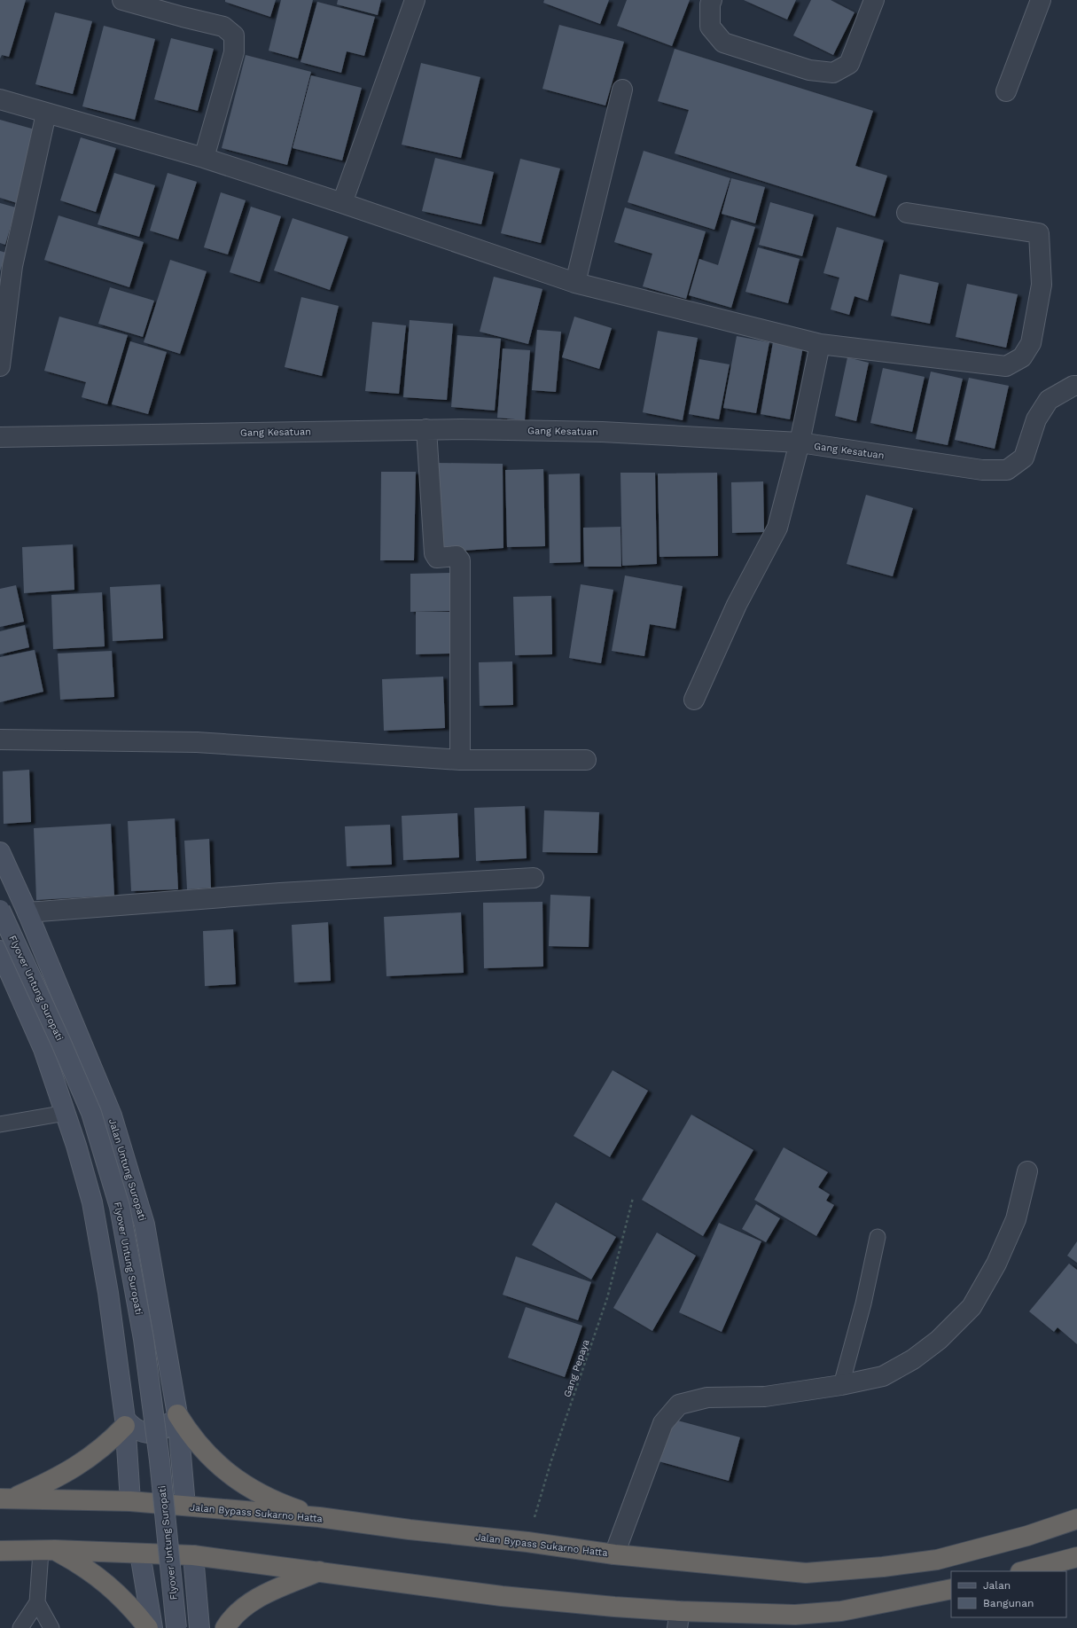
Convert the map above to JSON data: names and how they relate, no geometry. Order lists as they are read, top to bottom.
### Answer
{
  "streets": {
    "highway": ["Jalan Bypass Sukarno Hatta"],
    "main road": ["Flyover Untung Suropati", "Jalan Untung Suropati"],
    "street": ["Gang Kesatuan"],
    "path": ["Gang Pepaya"]
  },
  "crossings": [
    ["Jalan Untung Suropati", "Jalan Bypass Sukarno Hatta"],
    ["Gang Pepaya", "Jalan Bypass Sukarno Hatta"]
  ],
  "legend": ["Jalan", "Bangunan"]
}
